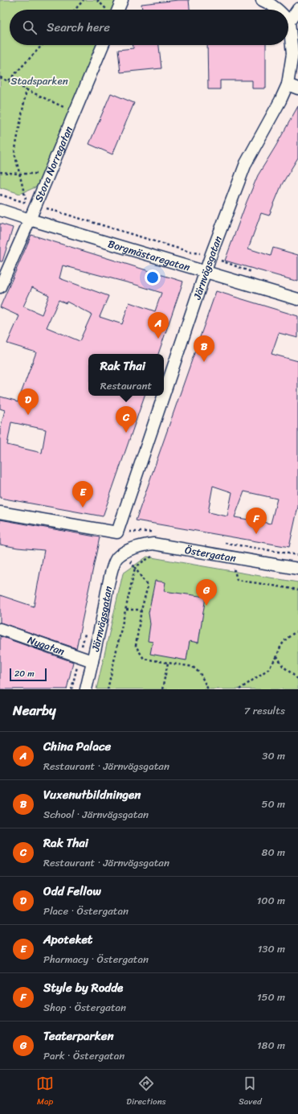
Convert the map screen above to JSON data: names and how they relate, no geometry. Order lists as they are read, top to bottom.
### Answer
{
  "streets": {
    "street": [
      "Stora Norregatan",
      "Borgmästaregatan",
      "Järnvägsgatan",
      "Östergatan",
      "Nygatan"
    ]
  },
  "crossings": [
    ["Stora Norregatan", "Borgmästaregatan"],
    ["Borgmästaregatan", "Järnvägsgatan"],
    ["Järnvägsgatan", "Östergatan"],
    ["Järnvägsgatan", "Nygatan"]
  ],
  "parks": ["Stadsparken"],
  "scale_bar": "20 m",
  "page": {
    "search": "Search here",
    "pins": [
      "A",
      "B",
      "D",
      "C",
      "E",
      "F",
      "G"
    ],
    "popup": ["Rak Thai", "Restaurant"],
    "scale": "20 m",
    "heading": ["Nearby", "7 results"],
    "list": [
      {
        "mark": "A",
        "name": "China Palace",
        "note": "Restaurant · Järnvägsgatan",
        "value": "30 m"
      },
      {
        "mark": "B",
        "name": "Vuxenutbildningen",
        "note": "School · Järnvägsgatan",
        "value": "50 m"
      },
      {
        "mark": "C",
        "name": "Rak Thai",
        "note": "Restaurant · Järnvägsgatan",
        "value": "80 m"
      },
      {
        "mark": "D",
        "name": "Odd Fellow",
        "note": "Place · Östergatan",
        "value": "100 m"
      },
      {
        "mark": "E",
        "name": "Apoteket",
        "note": "Pharmacy · Östergatan",
        "value": "130 m"
      },
      {
        "mark": "F",
        "name": "Style by Rodde",
        "note": "Shop · Östergatan",
        "value": "150 m"
      },
      {
        "mark": "G",
        "name": "Teaterparken",
        "note": "Park · Östergatan",
        "value": "180 m"
      }
    ],
    "nav": ["Map", "Directions", "Saved"]
  }
}
